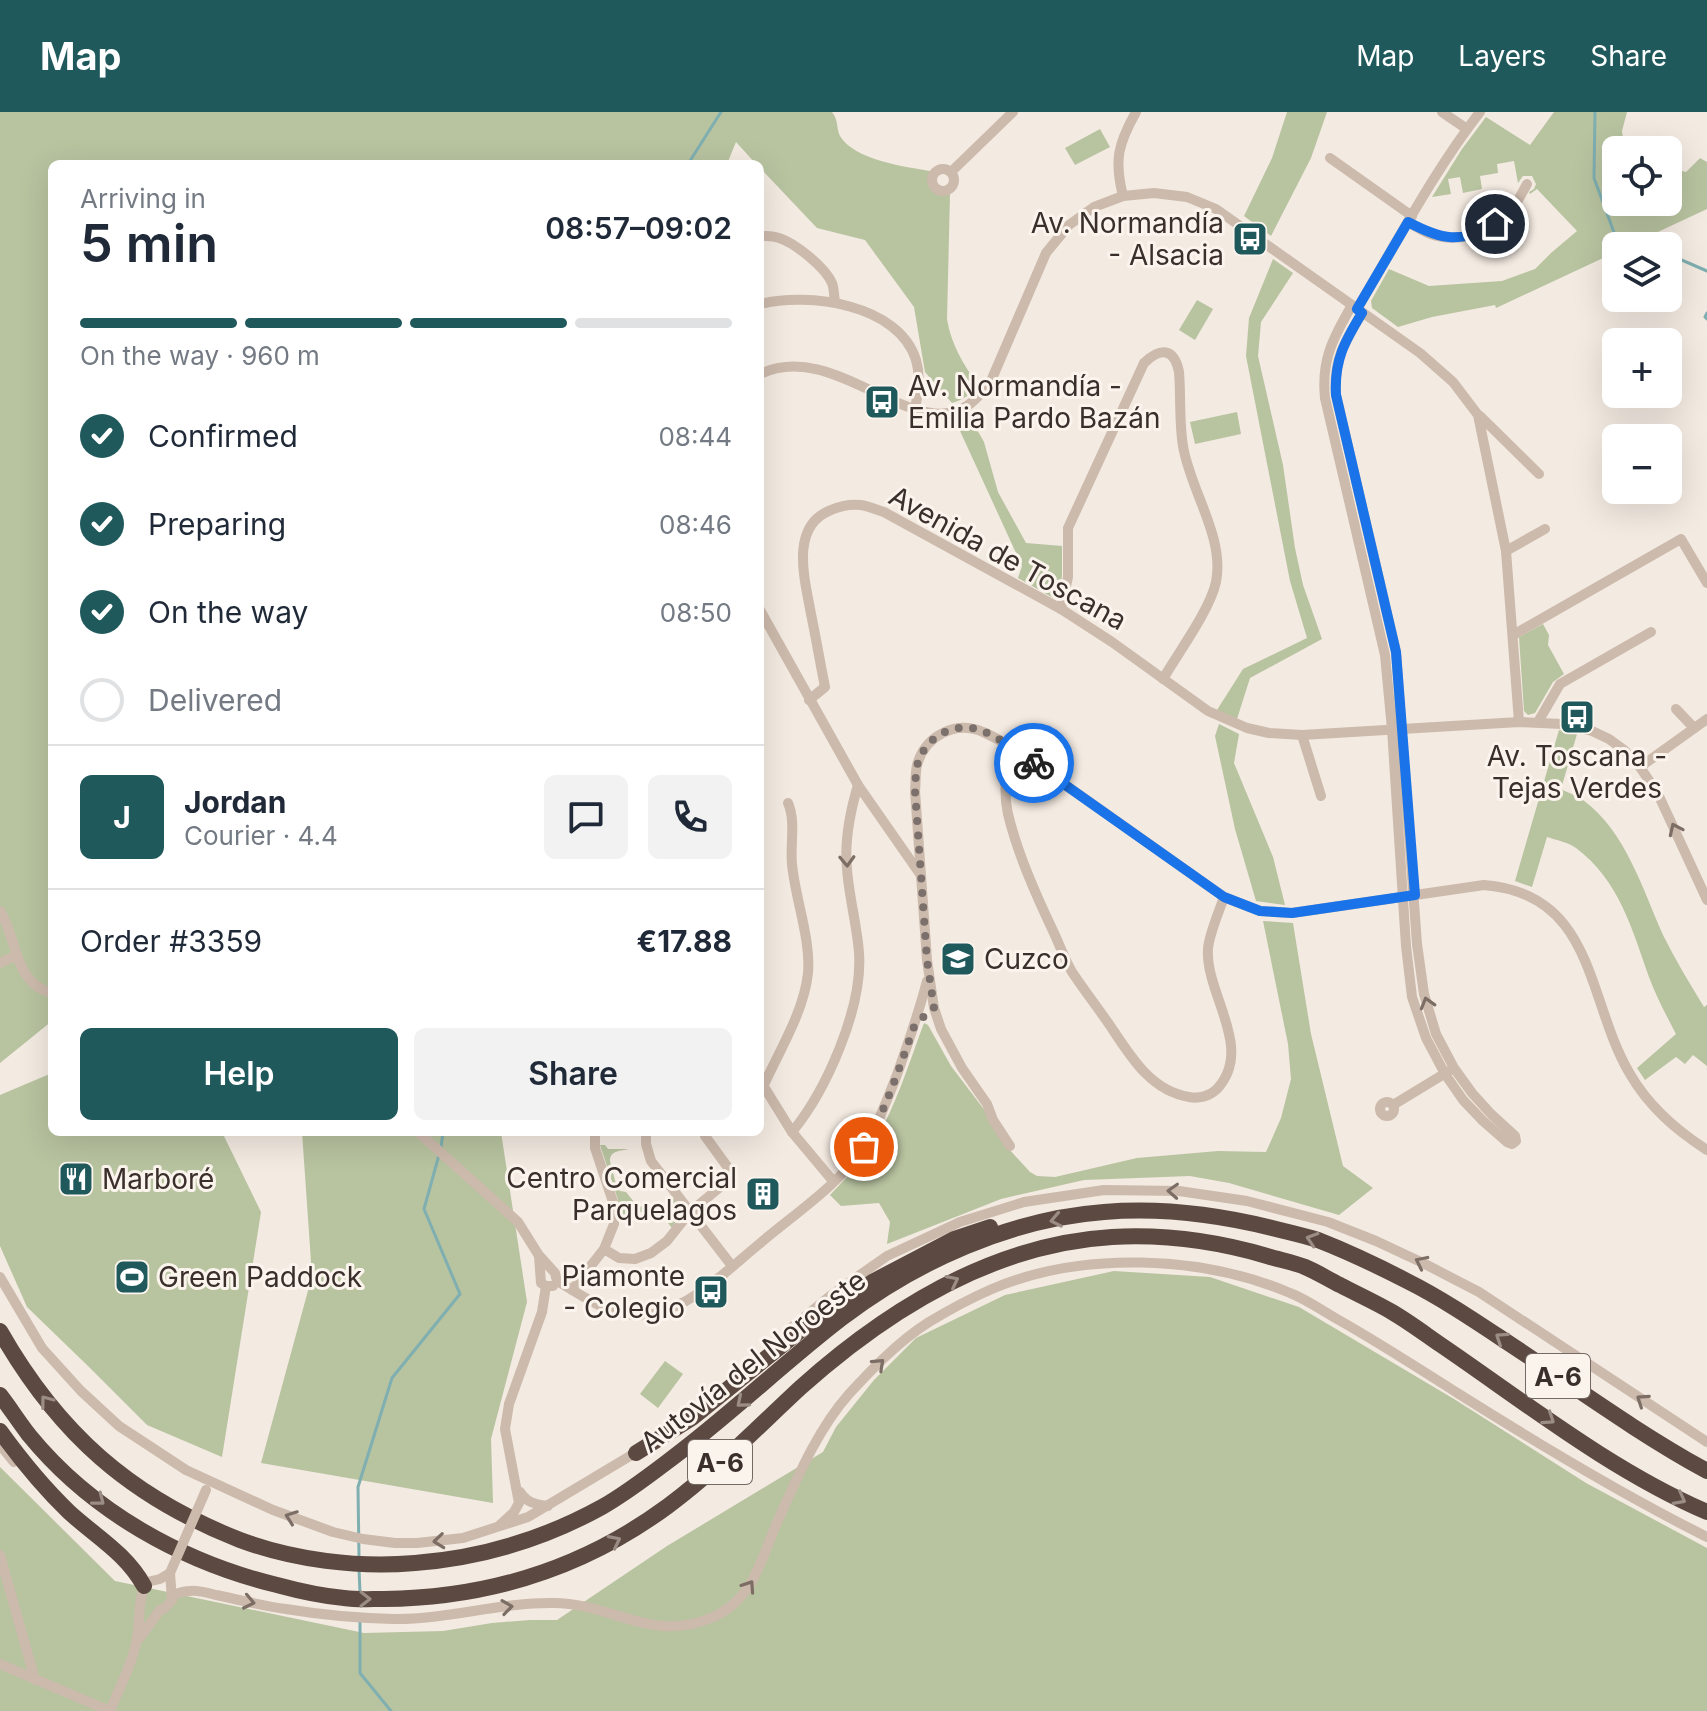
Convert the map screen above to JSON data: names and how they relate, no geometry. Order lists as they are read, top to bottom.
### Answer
{
  "streets": {
    "highway": ["Autovía del Noroeste", "A-6"],
    "street": ["Avenida de Toscana"]
  },
  "places": {
    "bus stop": [
      "Av. Normandía - Alsacia",
      "Av. Normandía - Emilia Pardo Bazán",
      "Av. Toscana - Tejas Verdes",
      "Piamonte - Colegio"
    ],
    "school or university": ["Cuzco"],
    "restaurant": ["Marboré"],
    "building": ["Centro Comercial Parquelagos"],
    "sports": ["Green Paddock"]
  },
  "page": {
    "header": "Map",
    "nav": ["Map", "Layers", "Share"],
    "map_buttons": ["+", "−"],
    "heading": ["5 min", "Arriving in", "08:57–09:02"],
    "panel": [
      "Jordan",
      "Courier · 4.4",
      "Order #3359",
      "€17.88"
    ],
    "bar": "On the way · 960 m",
    "list": [
      ["Confirmed", "08:44"],
      ["Preparing", "08:46"],
      ["On the way", "08:50"],
      "Delivered"
    ],
    "round": "J",
    "buttons": ["Help", "Share"]
  }
}
